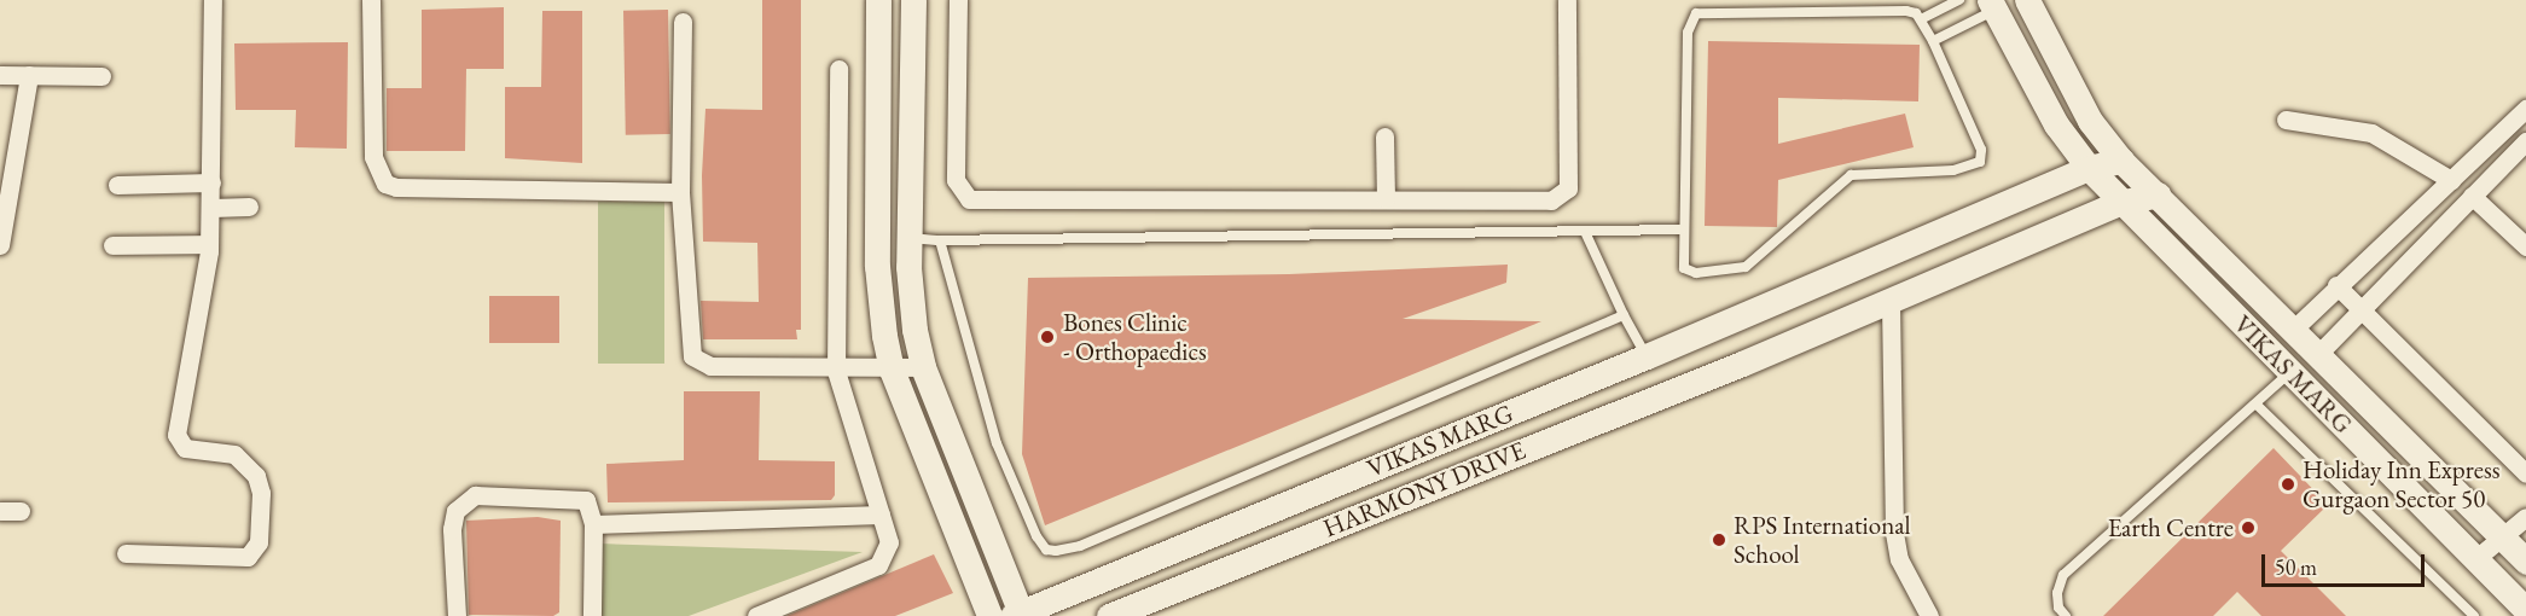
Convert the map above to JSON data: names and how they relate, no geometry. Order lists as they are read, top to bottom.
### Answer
{
  "streets": {
    "main road": ["VIKAS MARG", "HARMONY DRIVE"]
  },
  "crossings": [
    ["VIKAS MARG", "HARMONY DRIVE"]
  ],
  "places": [
    "Bones Clinic - Orthopaedics",
    "Holiday Inn Express Gurgaon Sector 50",
    "Earth Centre",
    "RPS International School"
  ],
  "scale_bar": "50 m"
}
